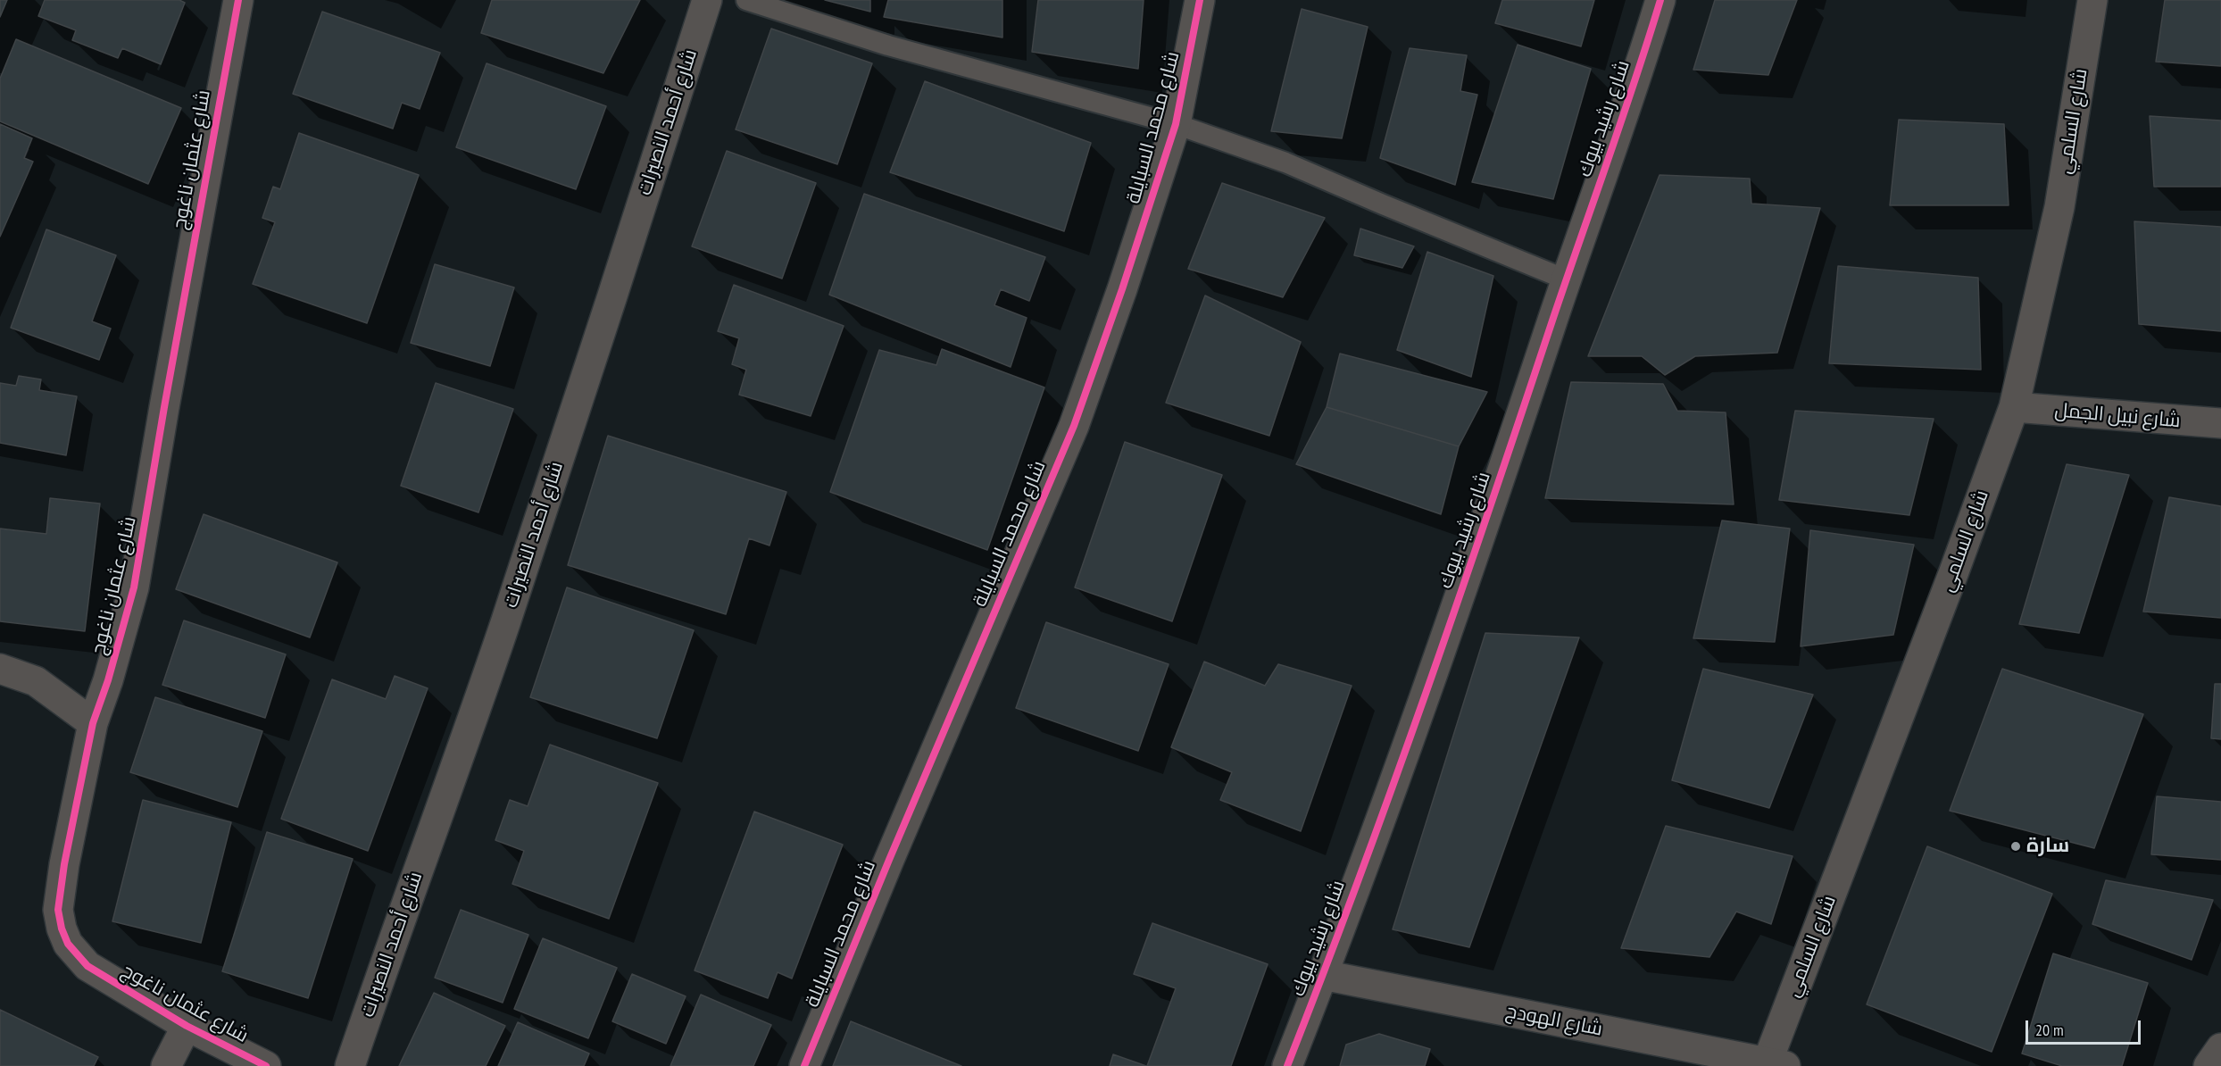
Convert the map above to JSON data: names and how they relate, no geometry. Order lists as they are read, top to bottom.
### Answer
{
  "streets": {
    "street": [
      "شارع رشيد بيوك",
      "شارع السلمي",
      "شارع أحمد النصيرات",
      "شارع محمد السبايلة",
      "شارع عثمان ناغوج",
      "شارع نبيل الجمل",
      "شارع الهودج"
    ]
  },
  "crossings": [
    ["شارع رشيد بيوك", "شارع الهودج"],
    ["شارع السلمي", "شارع نبيل الجمل"],
    ["شارع السلمي", "شارع الهودج"]
  ],
  "places": ["سارة"],
  "scale_bar": "20 m"
}
